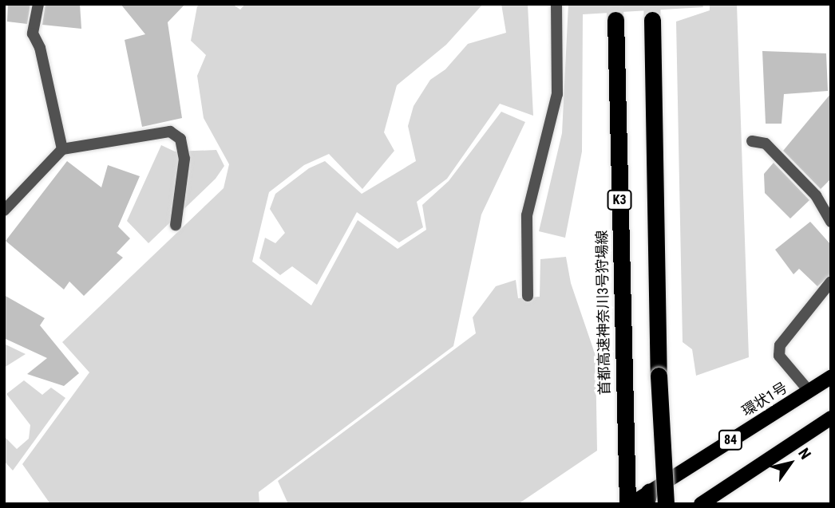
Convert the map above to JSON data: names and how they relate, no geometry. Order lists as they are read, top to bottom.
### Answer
{
  "streets": {
    "highway": ["K3", "首都高速神奈川3号狩場線"],
    "main road": ["環状1号", "84"]
  },
  "crossings": [
    ["首都高速神奈川3号狩場線", "環状1号"]
  ],
  "north": "top right"
}
